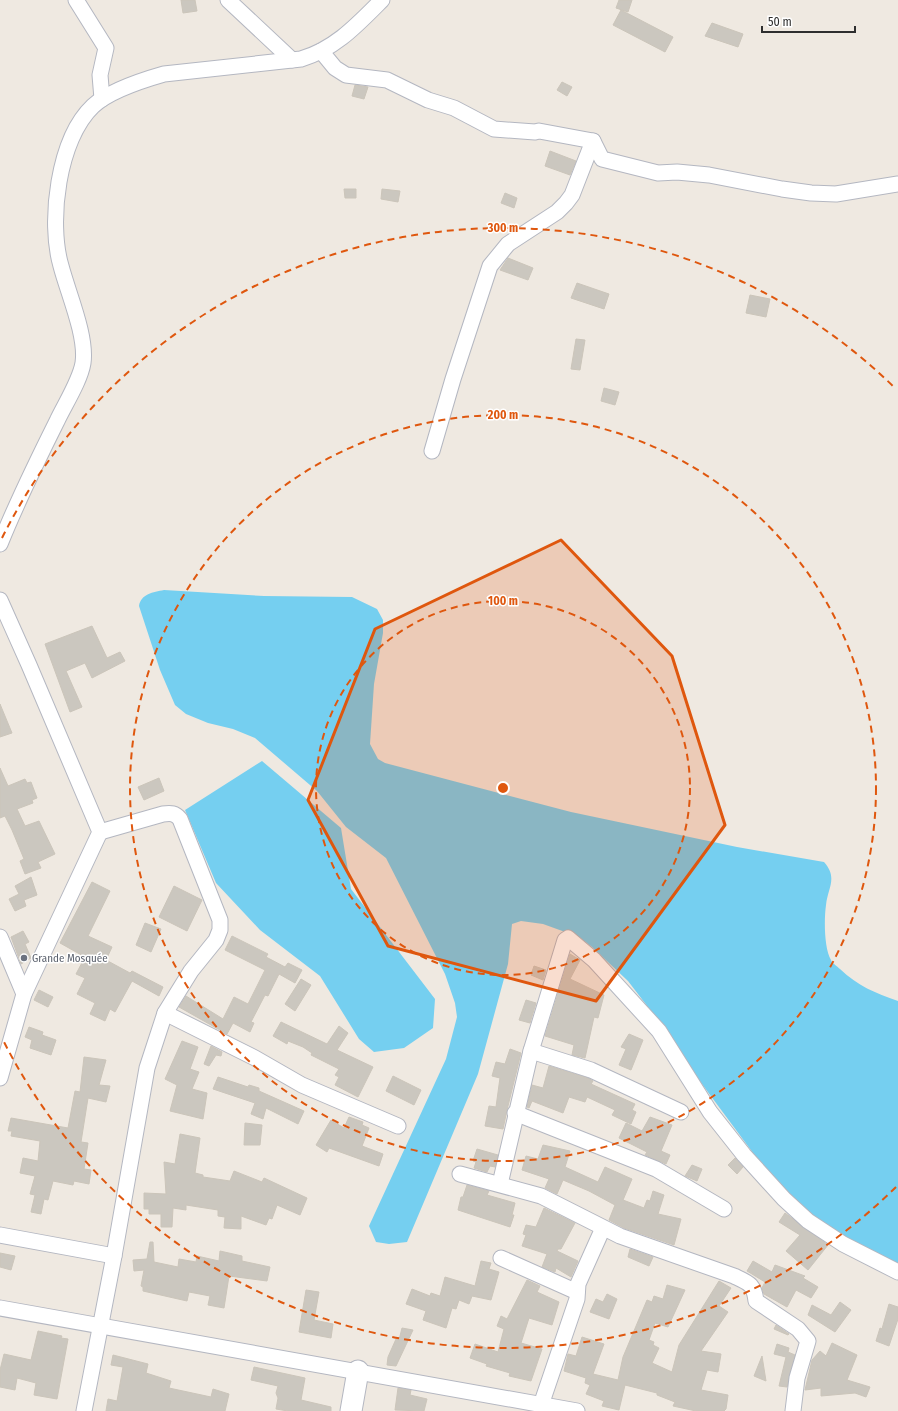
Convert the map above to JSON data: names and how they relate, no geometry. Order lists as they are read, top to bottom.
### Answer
{
  "places": ["Grande Mosquée"],
  "scale_bar": "50 m",
  "rings": ["300 m", "200 m", "100 m"]
}
